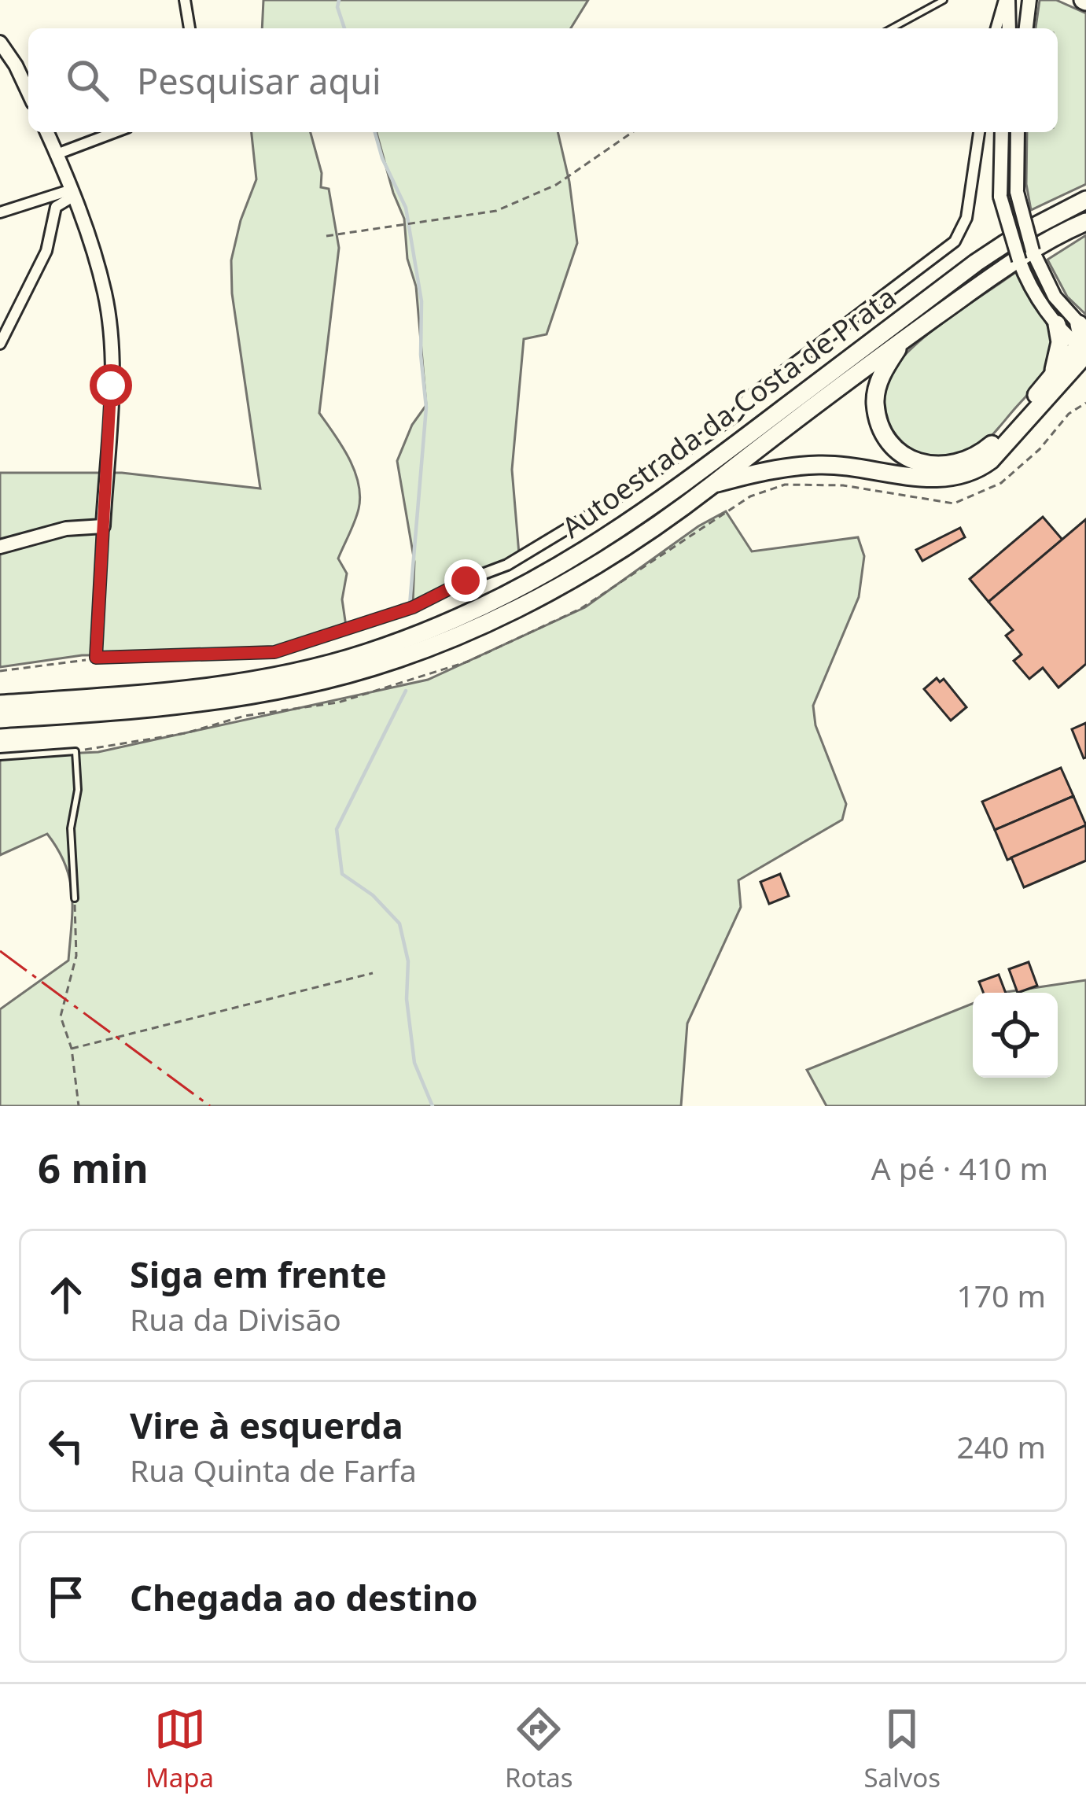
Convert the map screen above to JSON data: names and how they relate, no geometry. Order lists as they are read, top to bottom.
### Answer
{
  "streets": {
    "highway": ["Autoestrada da Costa de Prata"]
  },
  "page": {
    "search": "Pesquisar aqui",
    "heading": ["6 min", "A pé · 410 m"],
    "list": [
      ["Siga em frente", "Rua da Divisão", "170 m"],
      ["Vire à esquerda", "Rua Quinta de Farfa", "240 m"],
      "Chegada ao destino"
    ],
    "nav": ["Mapa", "Rotas", "Salvos"]
  }
}
